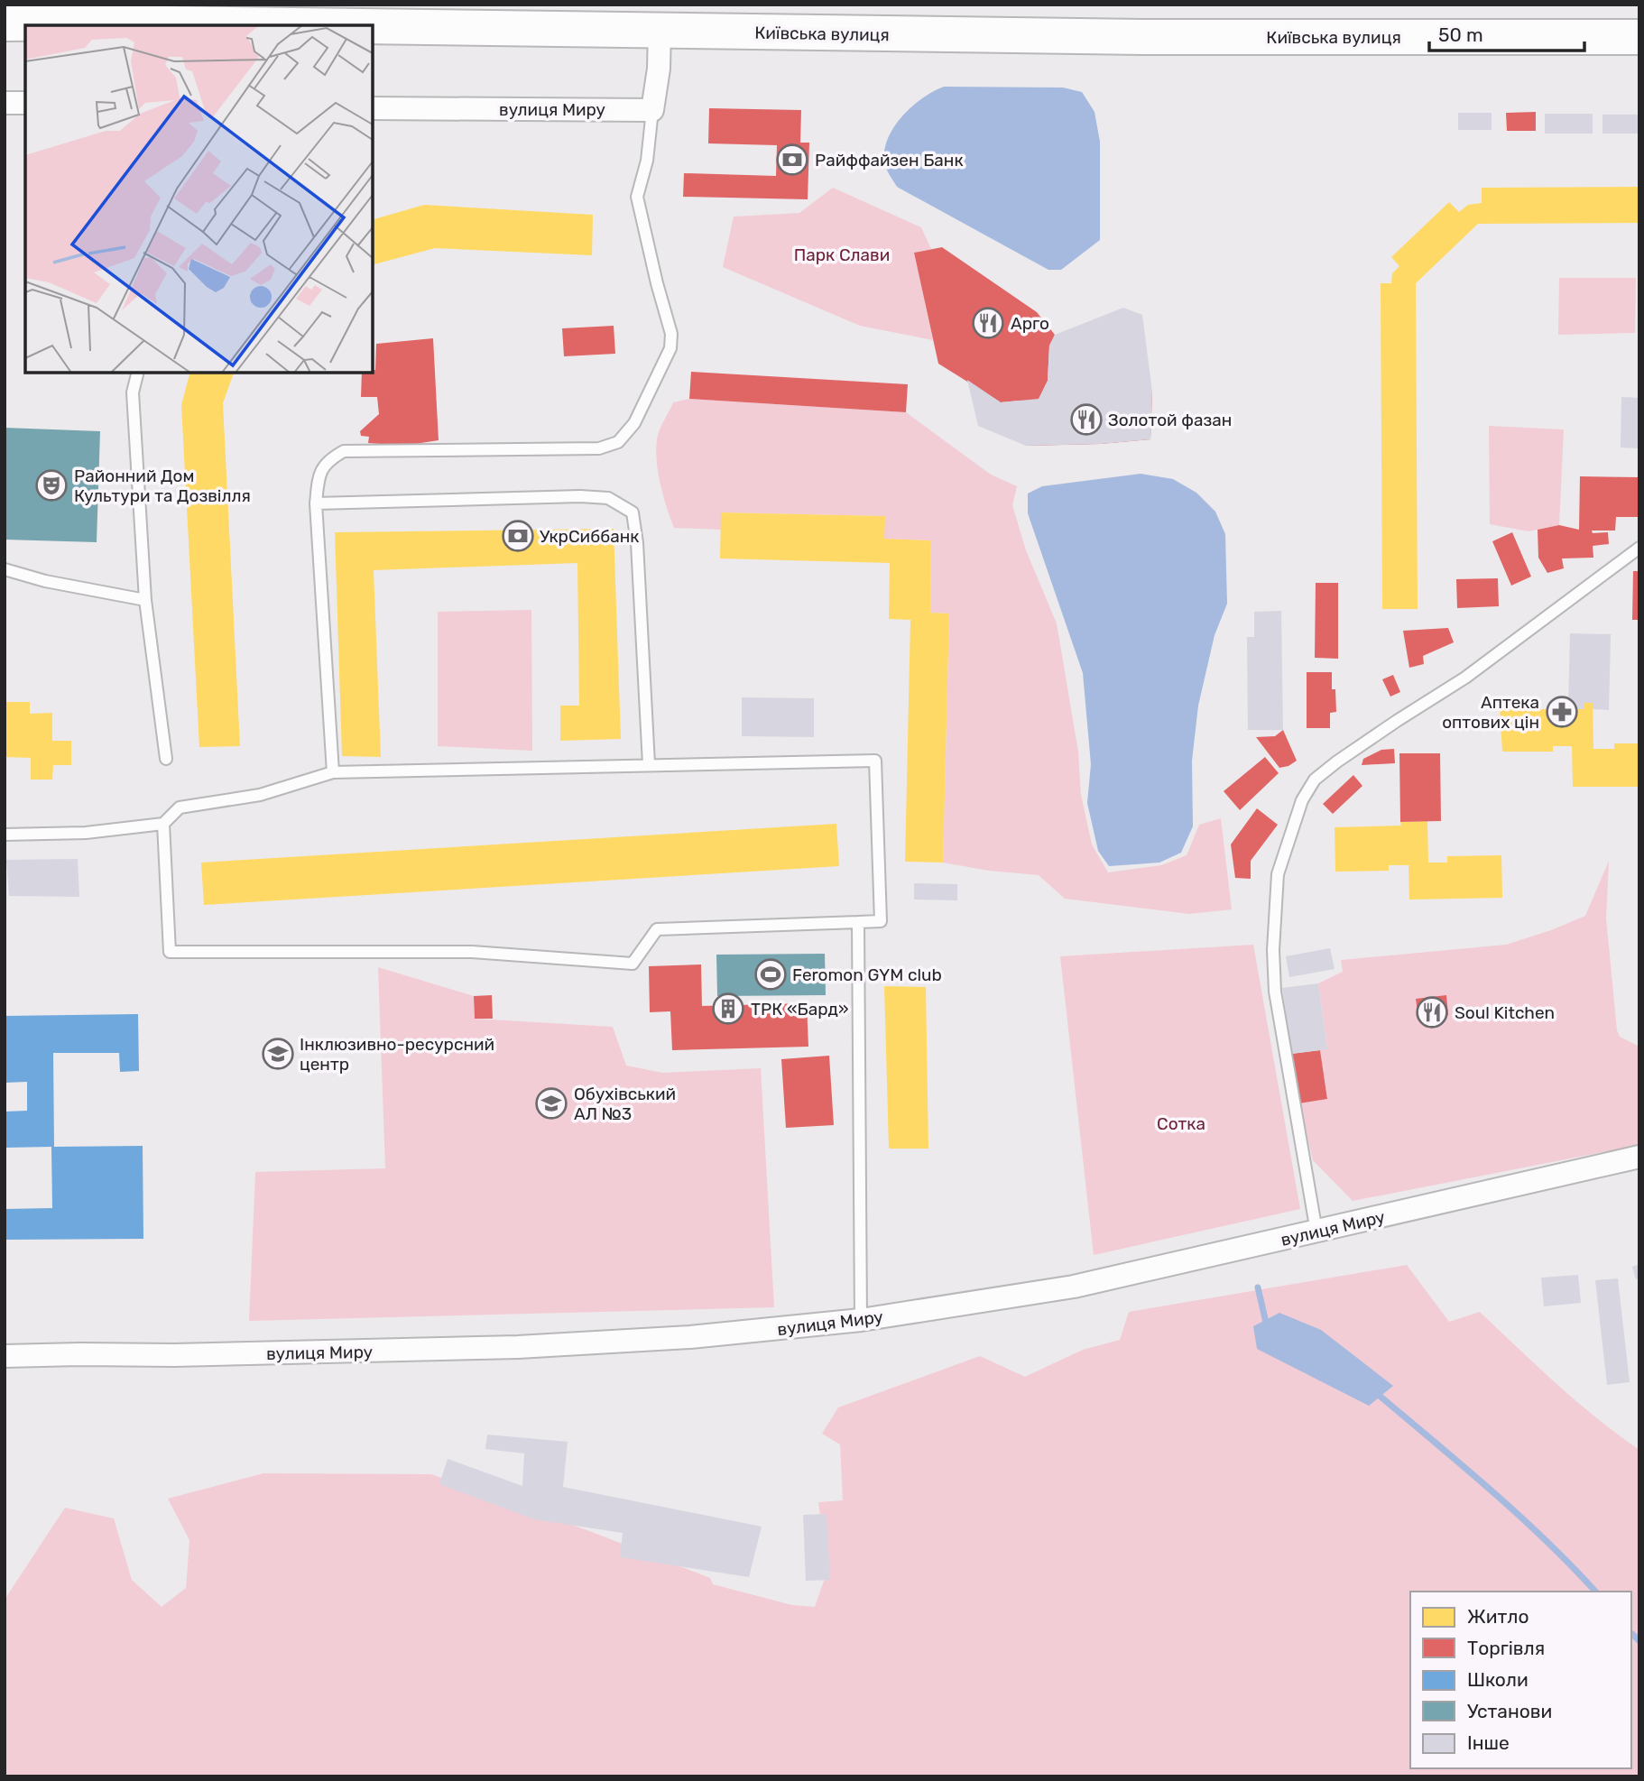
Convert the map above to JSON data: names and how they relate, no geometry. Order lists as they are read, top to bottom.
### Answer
{
  "streets": {
    "main road": ["Київська вулиця"],
    "street": ["вулиця Миру"]
  },
  "parks": ["Парк Слави", "Сотка"],
  "places": {
    "bank": ["Райффайзен Банк", "УкрСиббанк"],
    "restaurant": ["Арго", "Золотой фазан", "Soul Kitchen"],
    "theatre": ["Районний Дом Культури та Дозвілля"],
    "pharmacy": ["Аптека оптових цін"],
    "sports": ["Feromon GYM club"],
    "building": ["ТРК «Бард»"],
    "school or university": ["Інклюзивно-ресурсний центр", "Обухівський АЛ №3"]
  },
  "legend": [
    "Житло",
    "Торгівля",
    "Школи",
    "Установи",
    "Інше"
  ],
  "scale_bar": "50 m"
}
